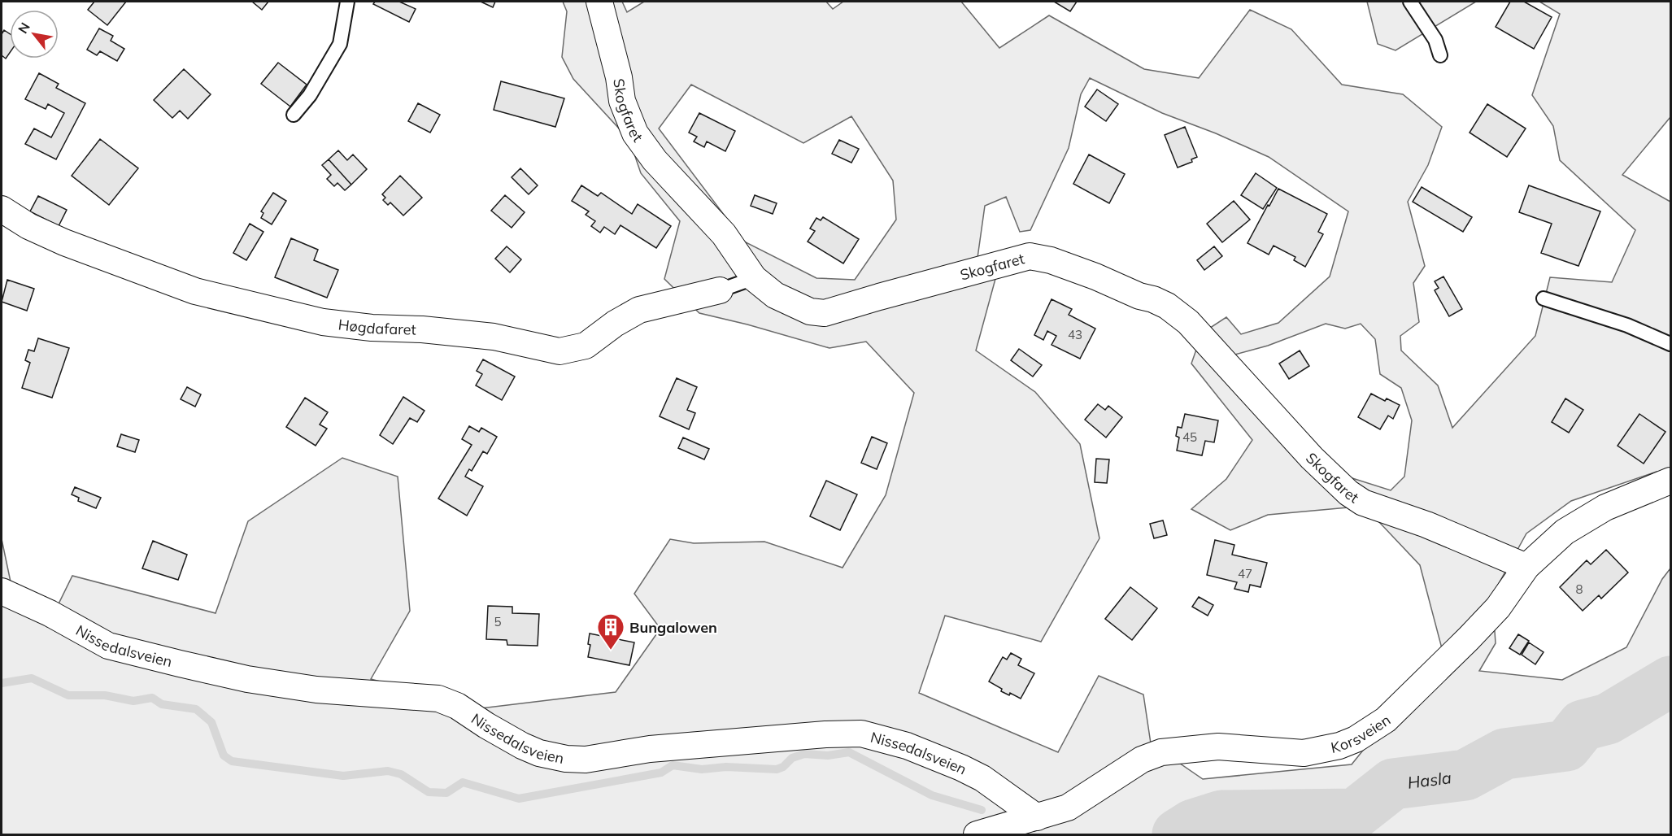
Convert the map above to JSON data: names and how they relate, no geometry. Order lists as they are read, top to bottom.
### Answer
{
  "streets": {
    "street": [
      "Skogfaret",
      "Høgdafaret",
      "Nissedalsveien",
      "Korsveien"
    ]
  },
  "crossings": [
    ["Skogfaret", "Høgdafaret"],
    ["Skogfaret", "Korsveien"],
    ["Nissedalsveien", "Korsveien"]
  ],
  "water": ["Hasla"],
  "places": {
    "building": ["Bungalowen"]
  },
  "house_numbers": [
    "43",
    "45",
    "47",
    "8",
    "5"
  ],
  "north": "top left"
}
